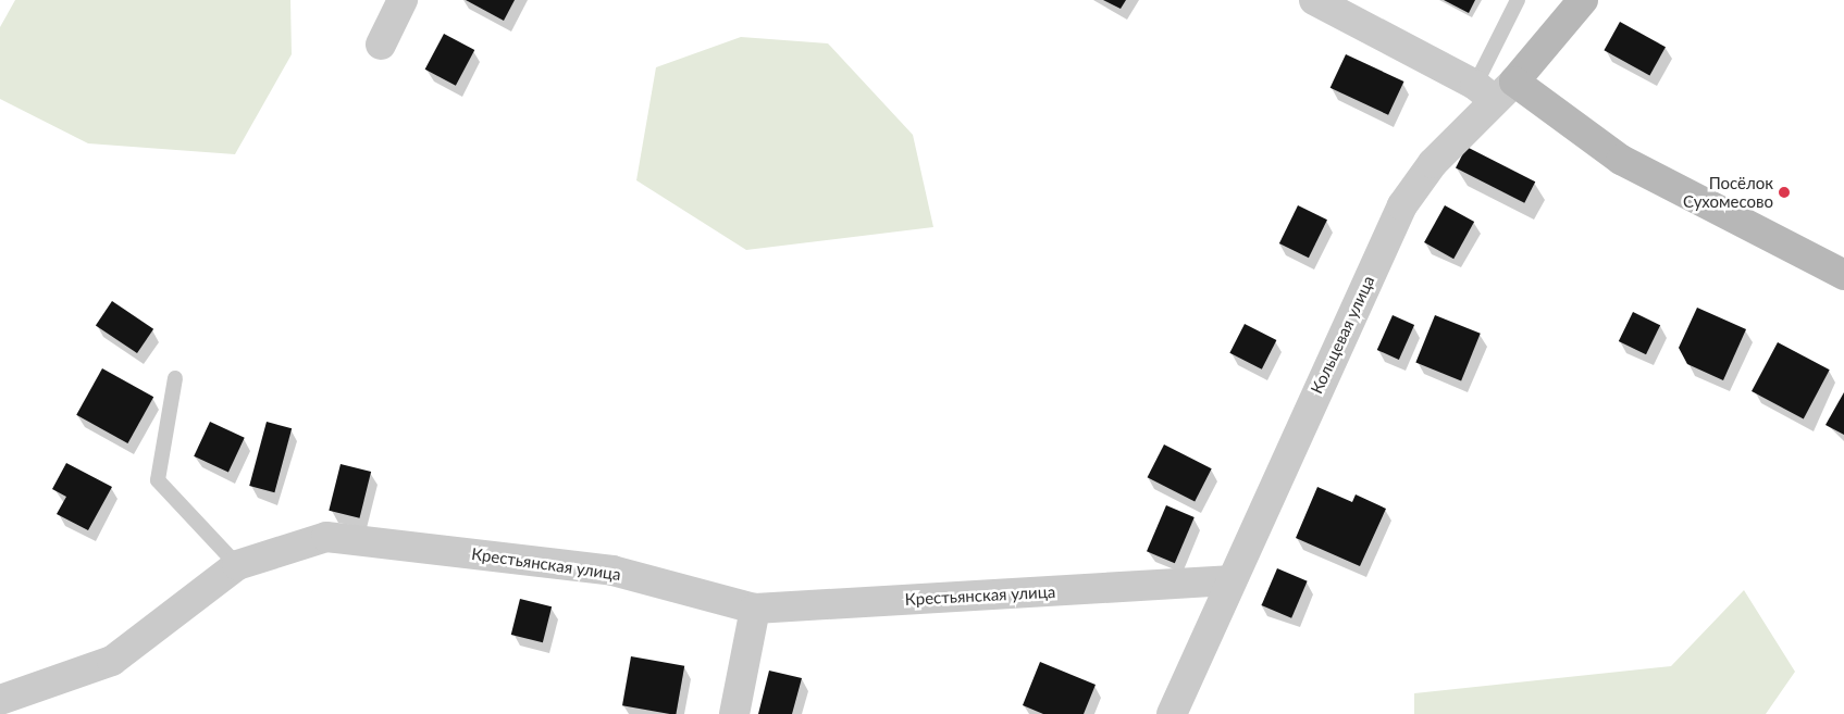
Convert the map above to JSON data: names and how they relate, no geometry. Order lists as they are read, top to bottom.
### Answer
{
  "streets": {
    "main road": ["Кольцевая улица"],
    "street": ["Крестьянская улица"]
  },
  "crossings": [
    ["Кольцевая улица", "Крестьянская улица"]
  ],
  "places": ["Посёлок Сухомесово"]
}
